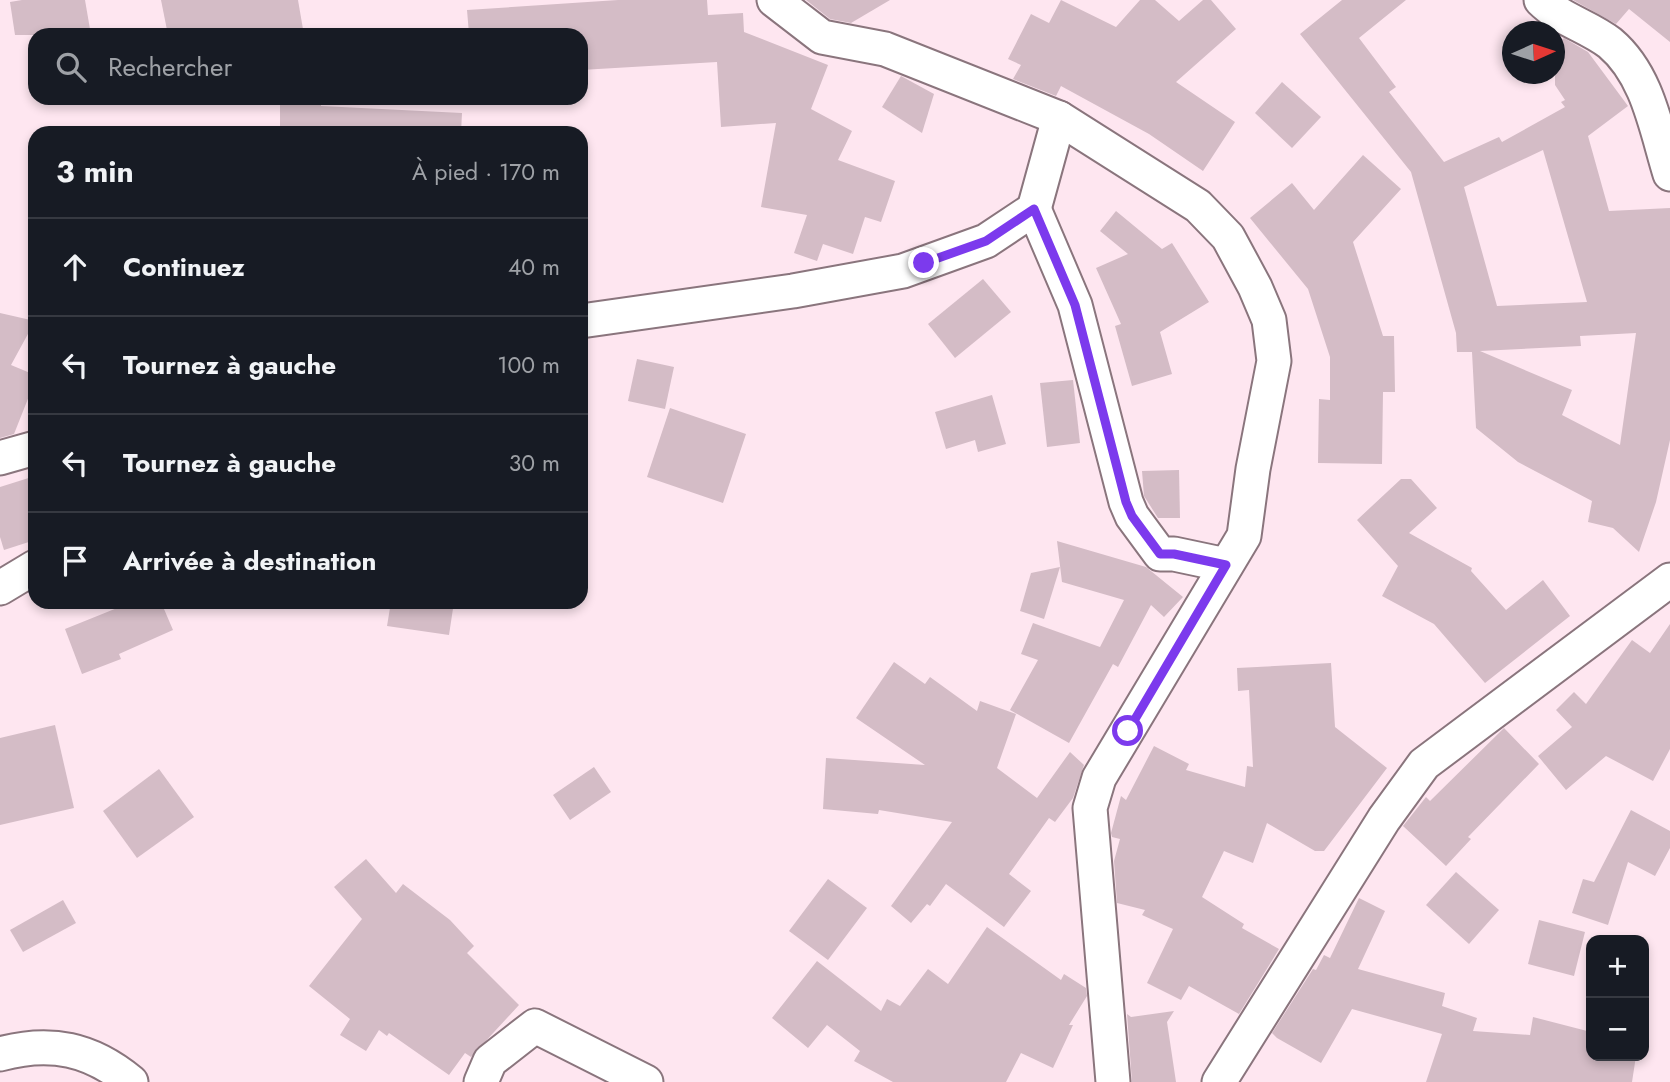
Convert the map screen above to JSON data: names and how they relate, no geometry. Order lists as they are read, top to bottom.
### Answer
{
  "north": "right",
  "page": {
    "search": "Rechercher",
    "heading": ["3 min", "À pied · 170 m"],
    "list": [
      ["Continuez", "40 m"],
      ["Tournez à gauche", "100 m"],
      ["Tournez à gauche", "30 m"],
      "Arrivée à destination"
    ],
    "map_buttons": ["+", "−"]
  }
}
